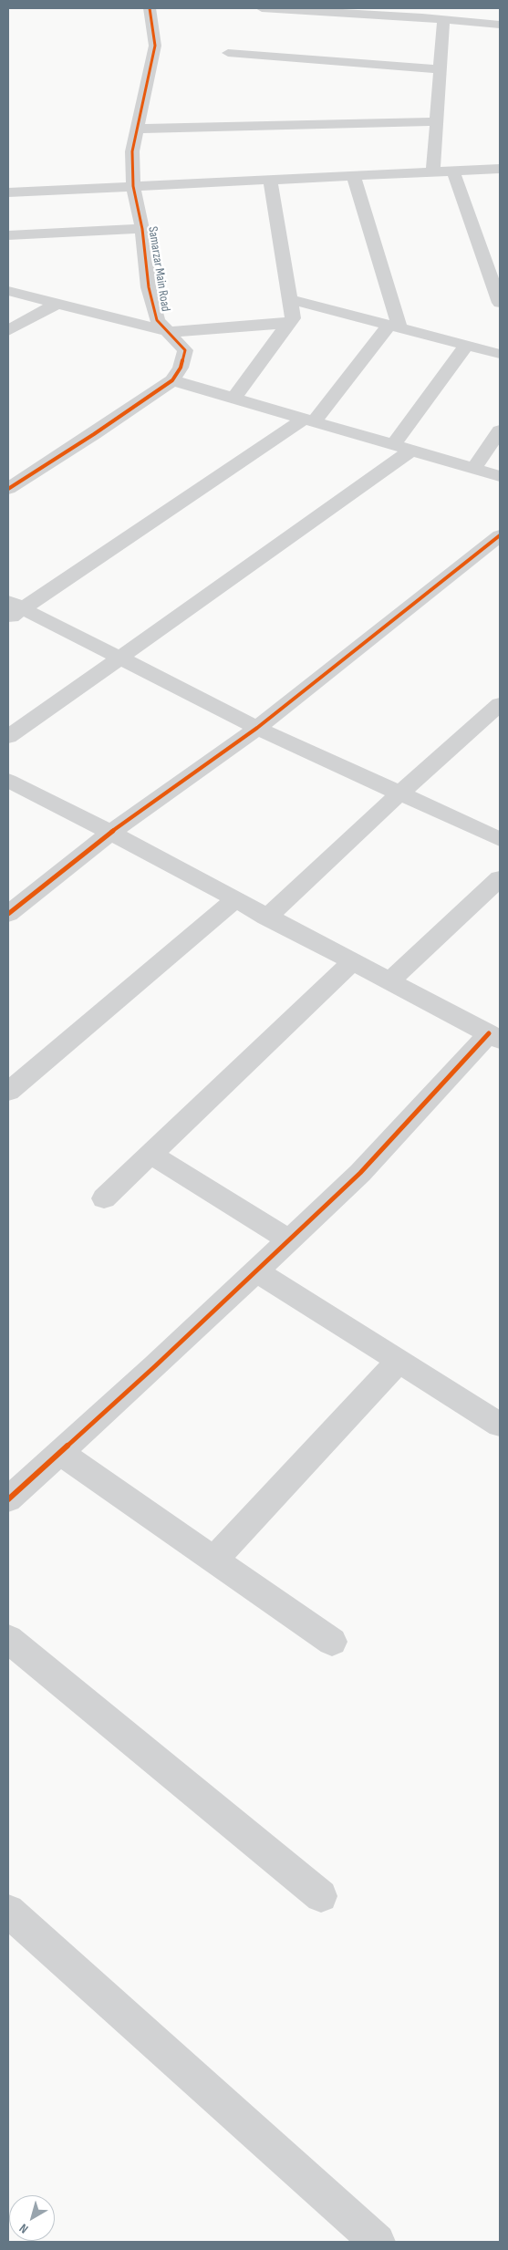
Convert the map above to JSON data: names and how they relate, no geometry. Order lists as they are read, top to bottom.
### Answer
{
  "streets": {
    "street": ["Samarzar Main Road"]
  },
  "north": "bottom left"
}
